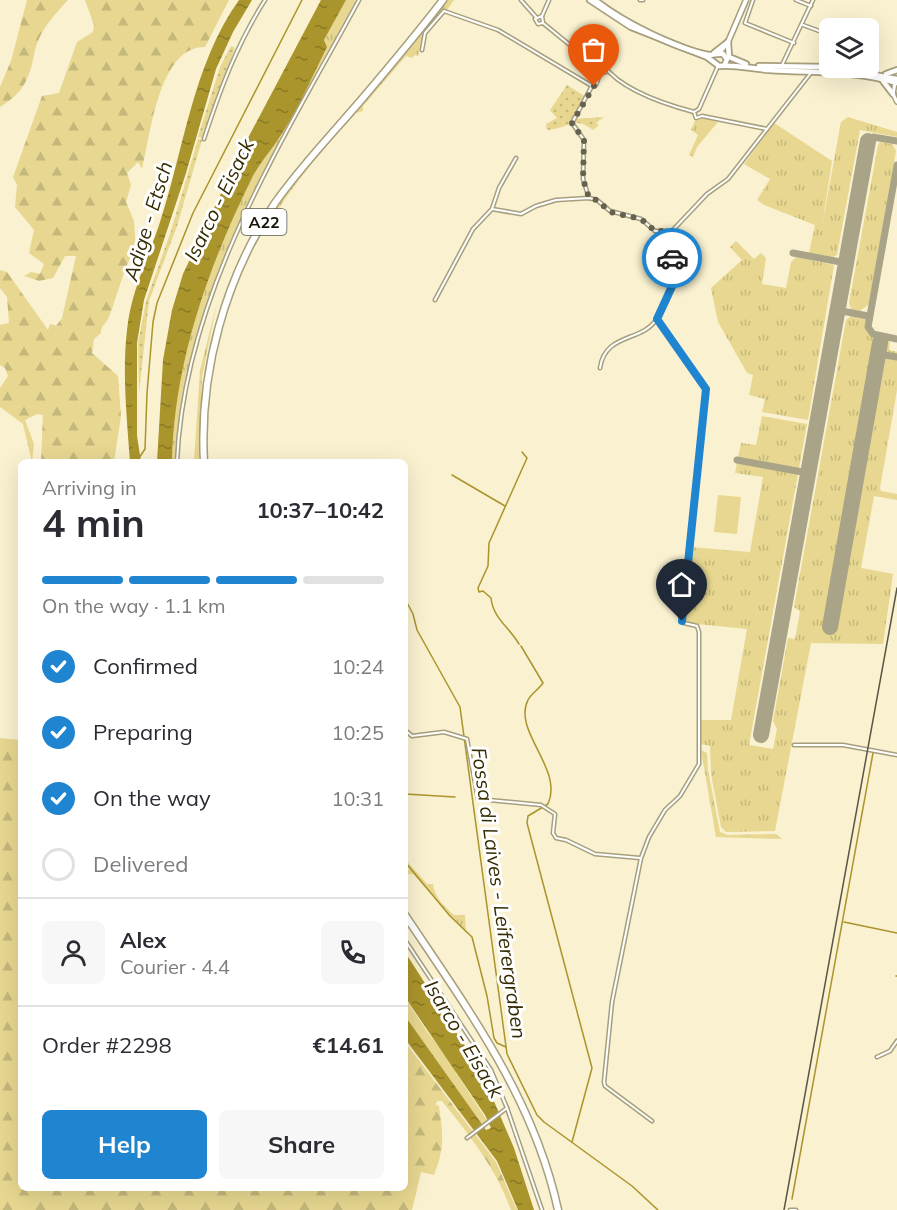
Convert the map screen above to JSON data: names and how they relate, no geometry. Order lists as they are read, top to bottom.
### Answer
{
  "streets": {
    "highway": ["A22"]
  },
  "water": ["Isarco - Eisack", "Adige - Etsch", "Fossa di Laives - Leiferergraben"],
  "page": {
    "heading": ["4 min", "Arriving in", "10:37–10:42"],
    "panel": [
      "Alex",
      "Courier · 4.4",
      "Order #2298",
      "€14.61"
    ],
    "bar": "On the way · 1.1 km",
    "list": [
      ["Confirmed", "10:24"],
      ["Preparing", "10:25"],
      ["On the way", "10:31"],
      "Delivered"
    ],
    "buttons": ["Help", "Share"]
  }
}
